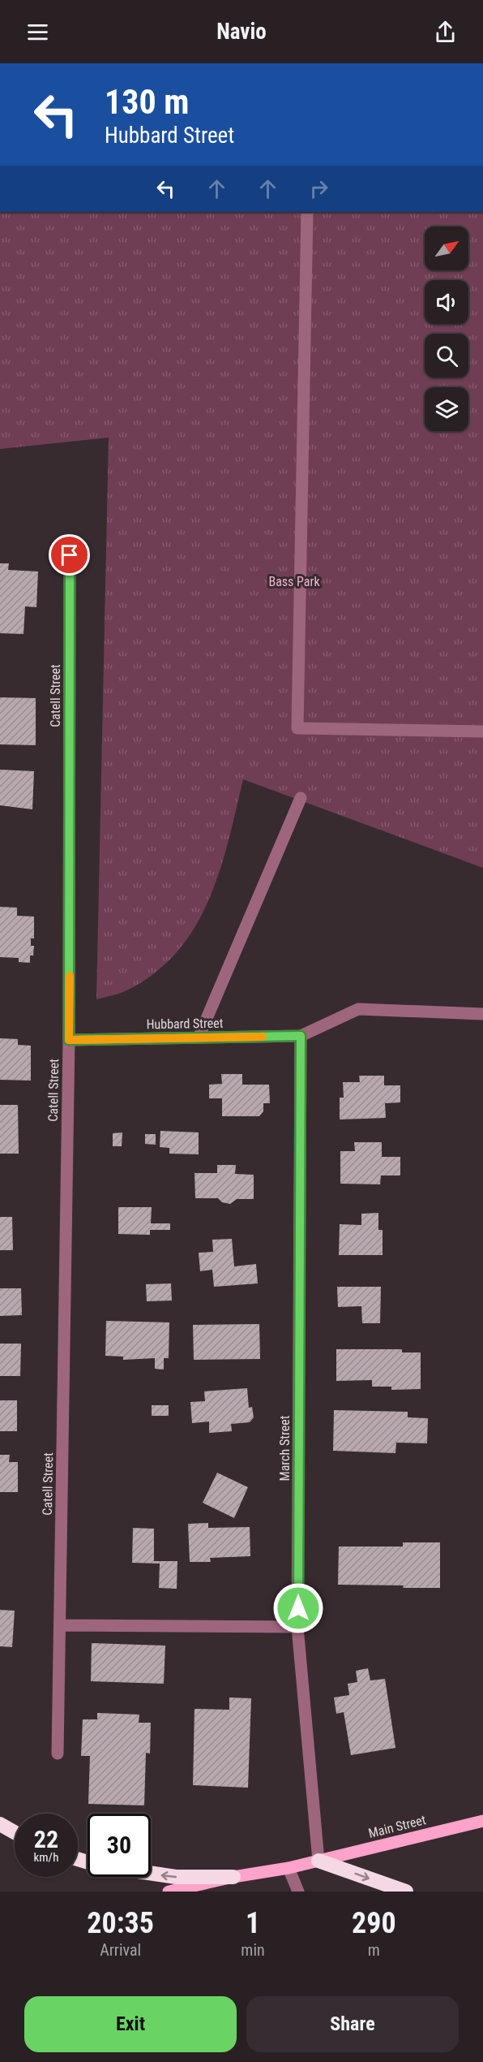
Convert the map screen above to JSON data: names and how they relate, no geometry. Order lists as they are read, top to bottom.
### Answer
{
  "streets": {
    "main road": ["Main Street"],
    "street": ["Catell Street", "Hubbard Street", "March Street"]
  },
  "crossings": [
    ["Catell Street", "Hubbard Street"],
    ["Hubbard Street", "March Street"],
    ["March Street", "Main Street"]
  ],
  "parks": ["Bass Park"],
  "north": "top right",
  "page": {
    "header": "Navio",
    "turn": ["130 m", "Hubbard Street"],
    "speed": "22 km/h",
    "limit": "30",
    "eta": [
      "20:35",
      "Arrival",
      "1",
      "min",
      "290",
      "m"
    ],
    "buttons": ["Exit", "Share"]
  }
}
